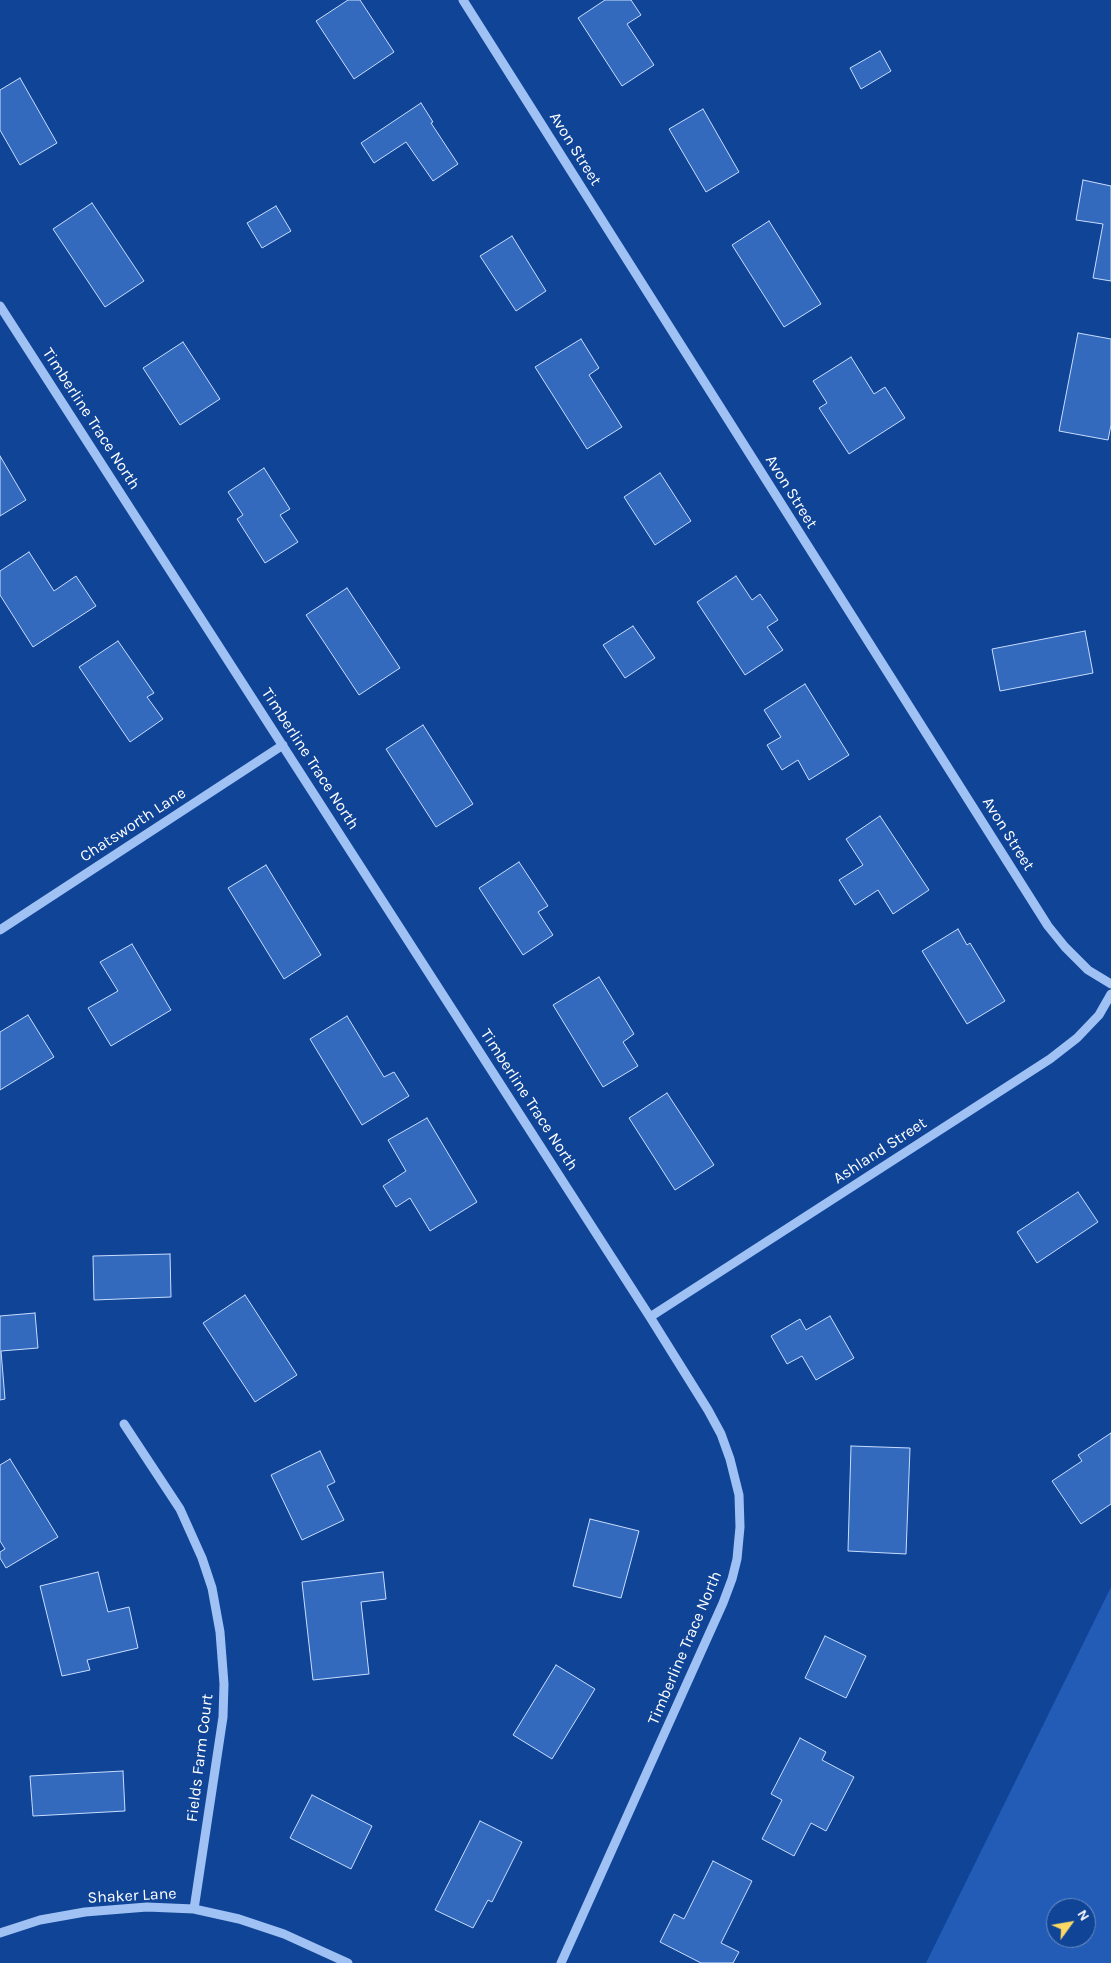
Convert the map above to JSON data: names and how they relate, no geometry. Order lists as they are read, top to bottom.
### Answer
{
  "streets": {
    "street": [
      "Avon Street",
      "Timberline Trace North",
      "Chatsworth Lane",
      "Ashland Street",
      "Fields Farm Court",
      "Shaker Lane"
    ]
  },
  "crossings": [
    ["Timberline Trace North", "Chatsworth Lane"],
    ["Timberline Trace North", "Ashland Street"],
    ["Fields Farm Court", "Shaker Lane"]
  ],
  "north": "top right"
}
